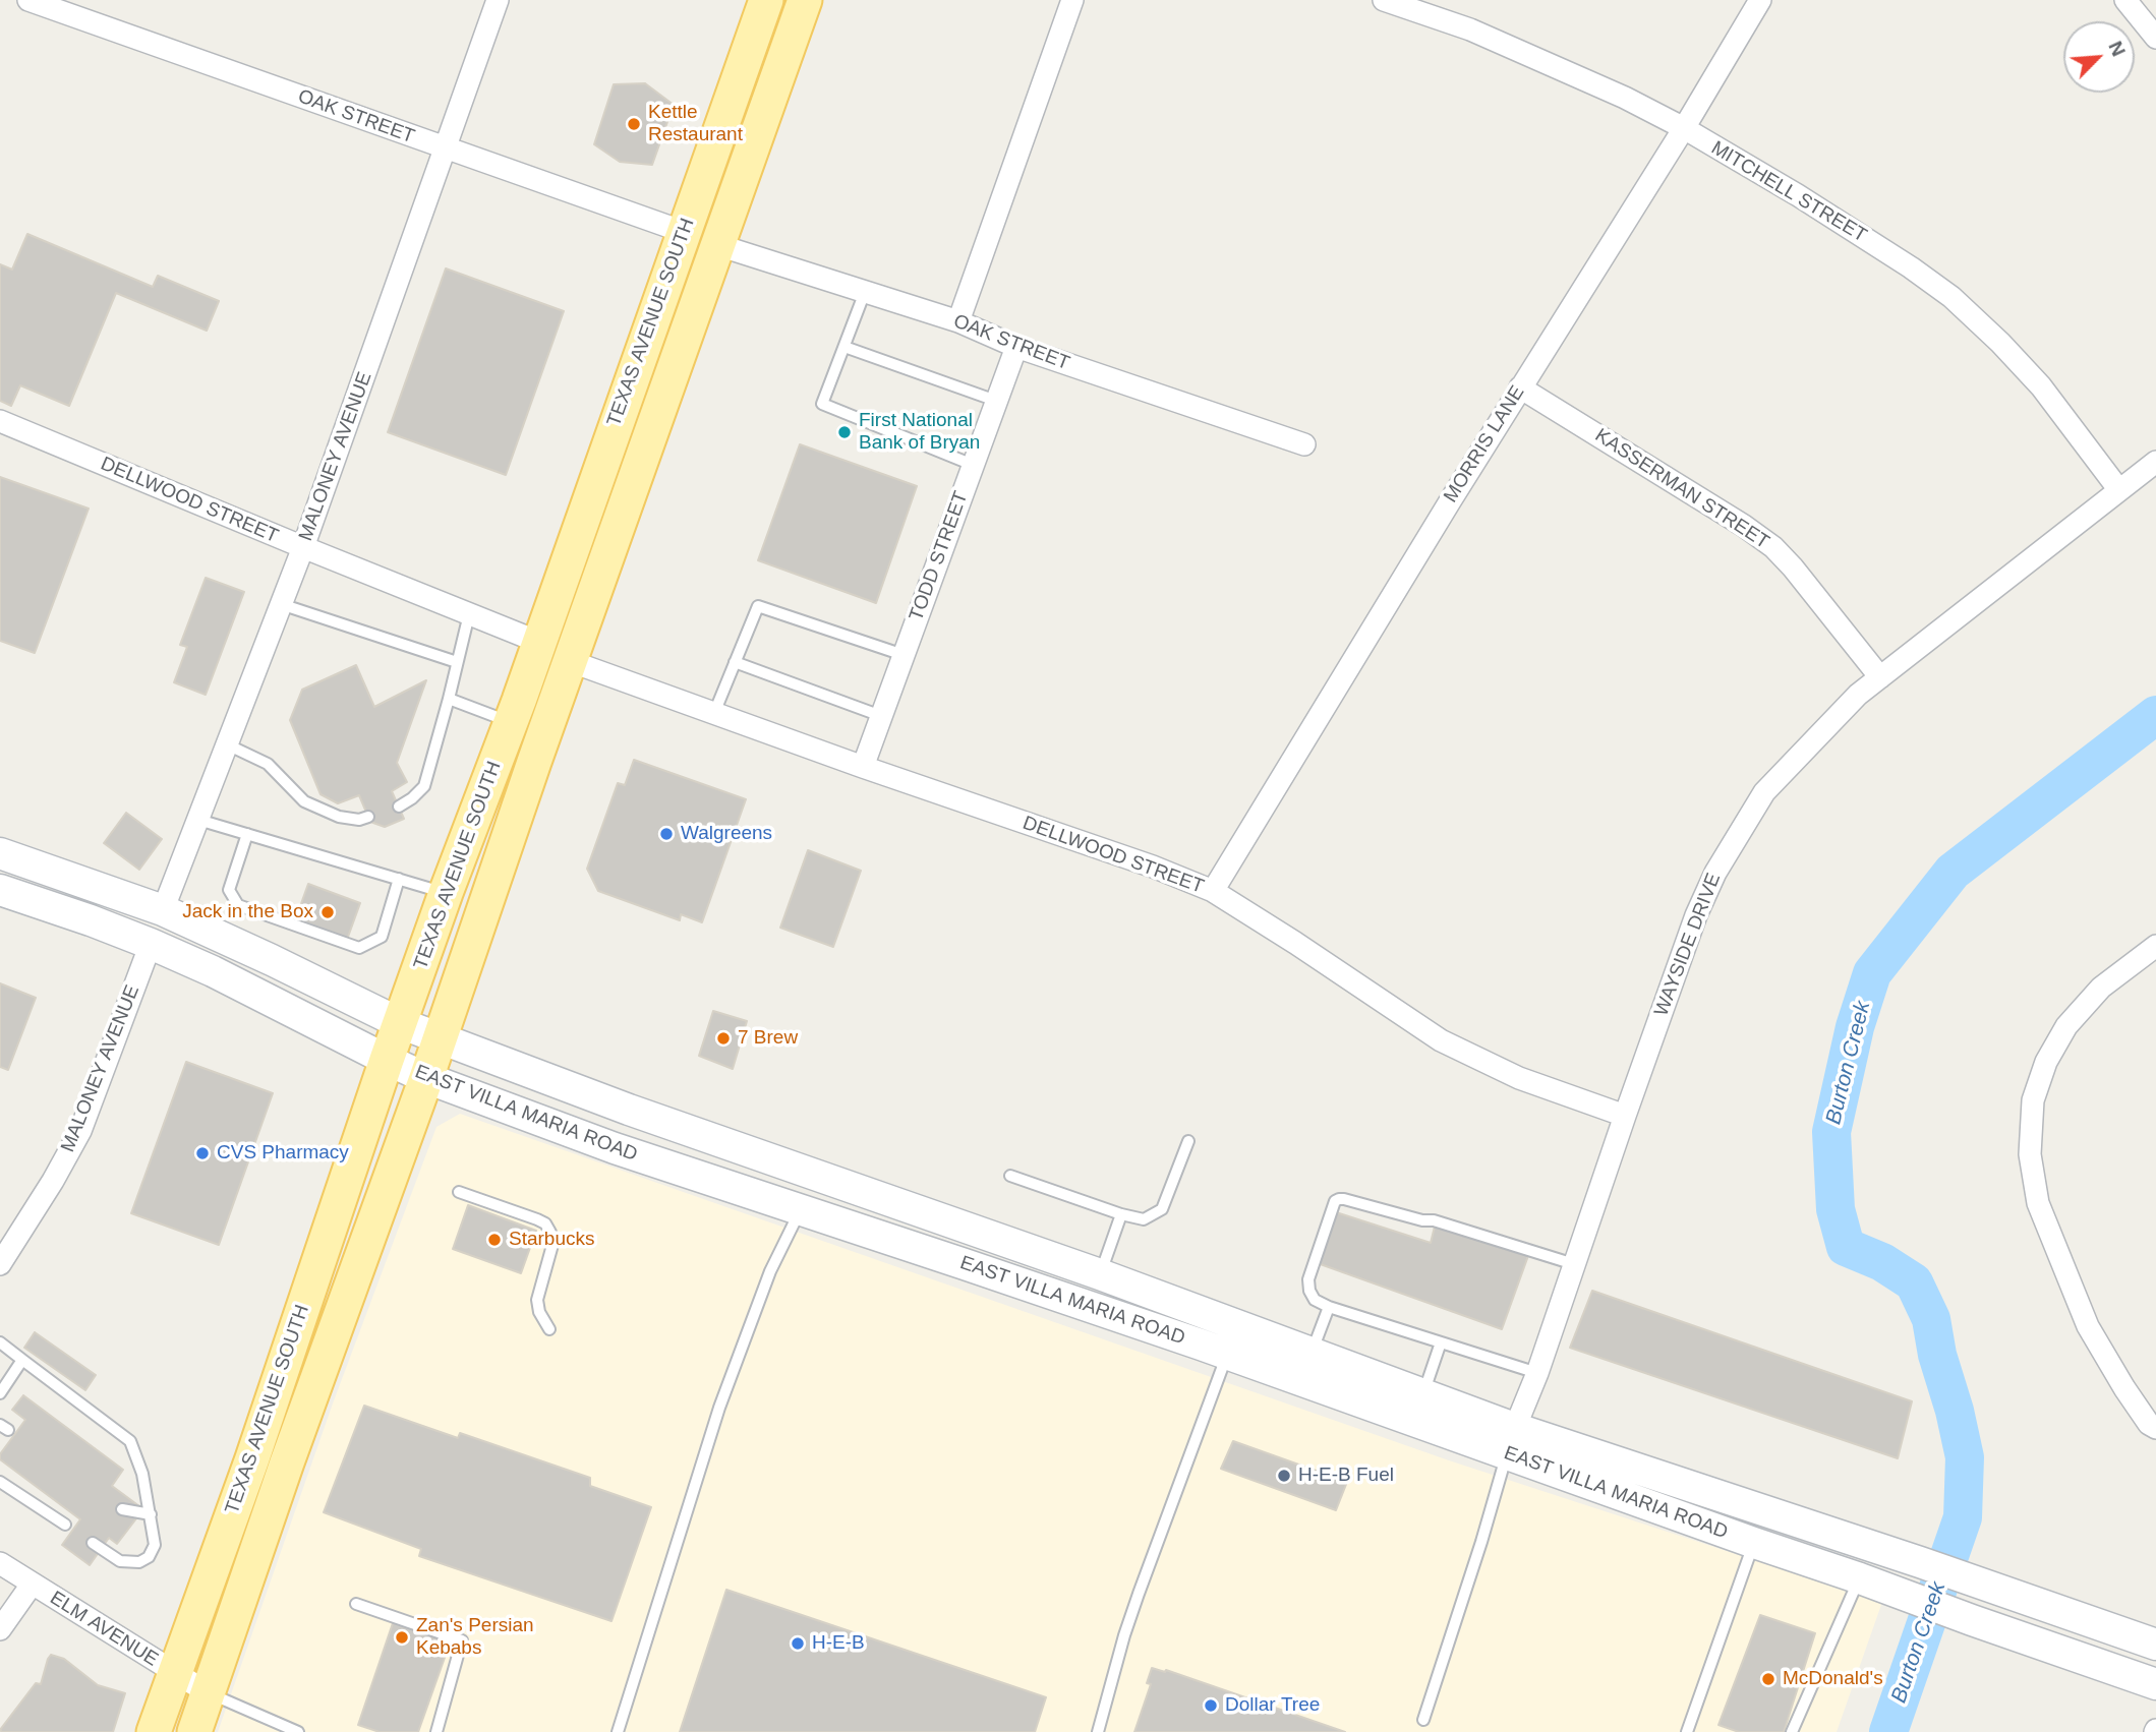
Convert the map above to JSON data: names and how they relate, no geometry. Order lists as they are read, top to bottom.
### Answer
{
  "streets": {
    "main road": ["TEXAS AVENUE SOUTH", "EAST VILLA MARIA ROAD"],
    "street": [
      "OAK STREET",
      "MITCHELL STREET",
      "MORRIS LANE",
      "MALONEY AVENUE",
      "KASSERMAN STREET",
      "DELLWOOD STREET",
      "TODD STREET",
      "WAYSIDE DRIVE",
      "ELM AVENUE"
    ]
  },
  "crossings": [
    ["OAK STREET", "TEXAS AVENUE SOUTH"],
    ["OAK STREET", "MALONEY AVENUE"],
    ["OAK STREET", "TODD STREET"],
    ["MITCHELL STREET", "MORRIS LANE"],
    ["MITCHELL STREET", "WAYSIDE DRIVE"],
    ["TEXAS AVENUE SOUTH", "DELLWOOD STREET"],
    ["TEXAS AVENUE SOUTH", "EAST VILLA MARIA ROAD"],
    ["TEXAS AVENUE SOUTH", "ELM AVENUE"],
    ["MORRIS LANE", "KASSERMAN STREET"],
    ["MORRIS LANE", "DELLWOOD STREET"],
    ["MALONEY AVENUE", "DELLWOOD STREET"],
    ["MALONEY AVENUE", "EAST VILLA MARIA ROAD"],
    ["KASSERMAN STREET", "WAYSIDE DRIVE"],
    ["DELLWOOD STREET", "TODD STREET"],
    ["DELLWOOD STREET", "WAYSIDE DRIVE"],
    ["WAYSIDE DRIVE", "EAST VILLA MARIA ROAD"]
  ],
  "water": ["Burton Creek"],
  "places": [
    "Kettle Restaurant",
    "First National Bank of Bryan",
    "Walgreens",
    "Jack in the Box",
    "7 Brew",
    "CVS Pharmacy",
    "Starbucks",
    "H-E-B Fuel",
    "Zan's Persian Kebabs",
    "H-E-B",
    "McDonald's",
    "Dollar Tree"
  ],
  "north": "top right"
}
